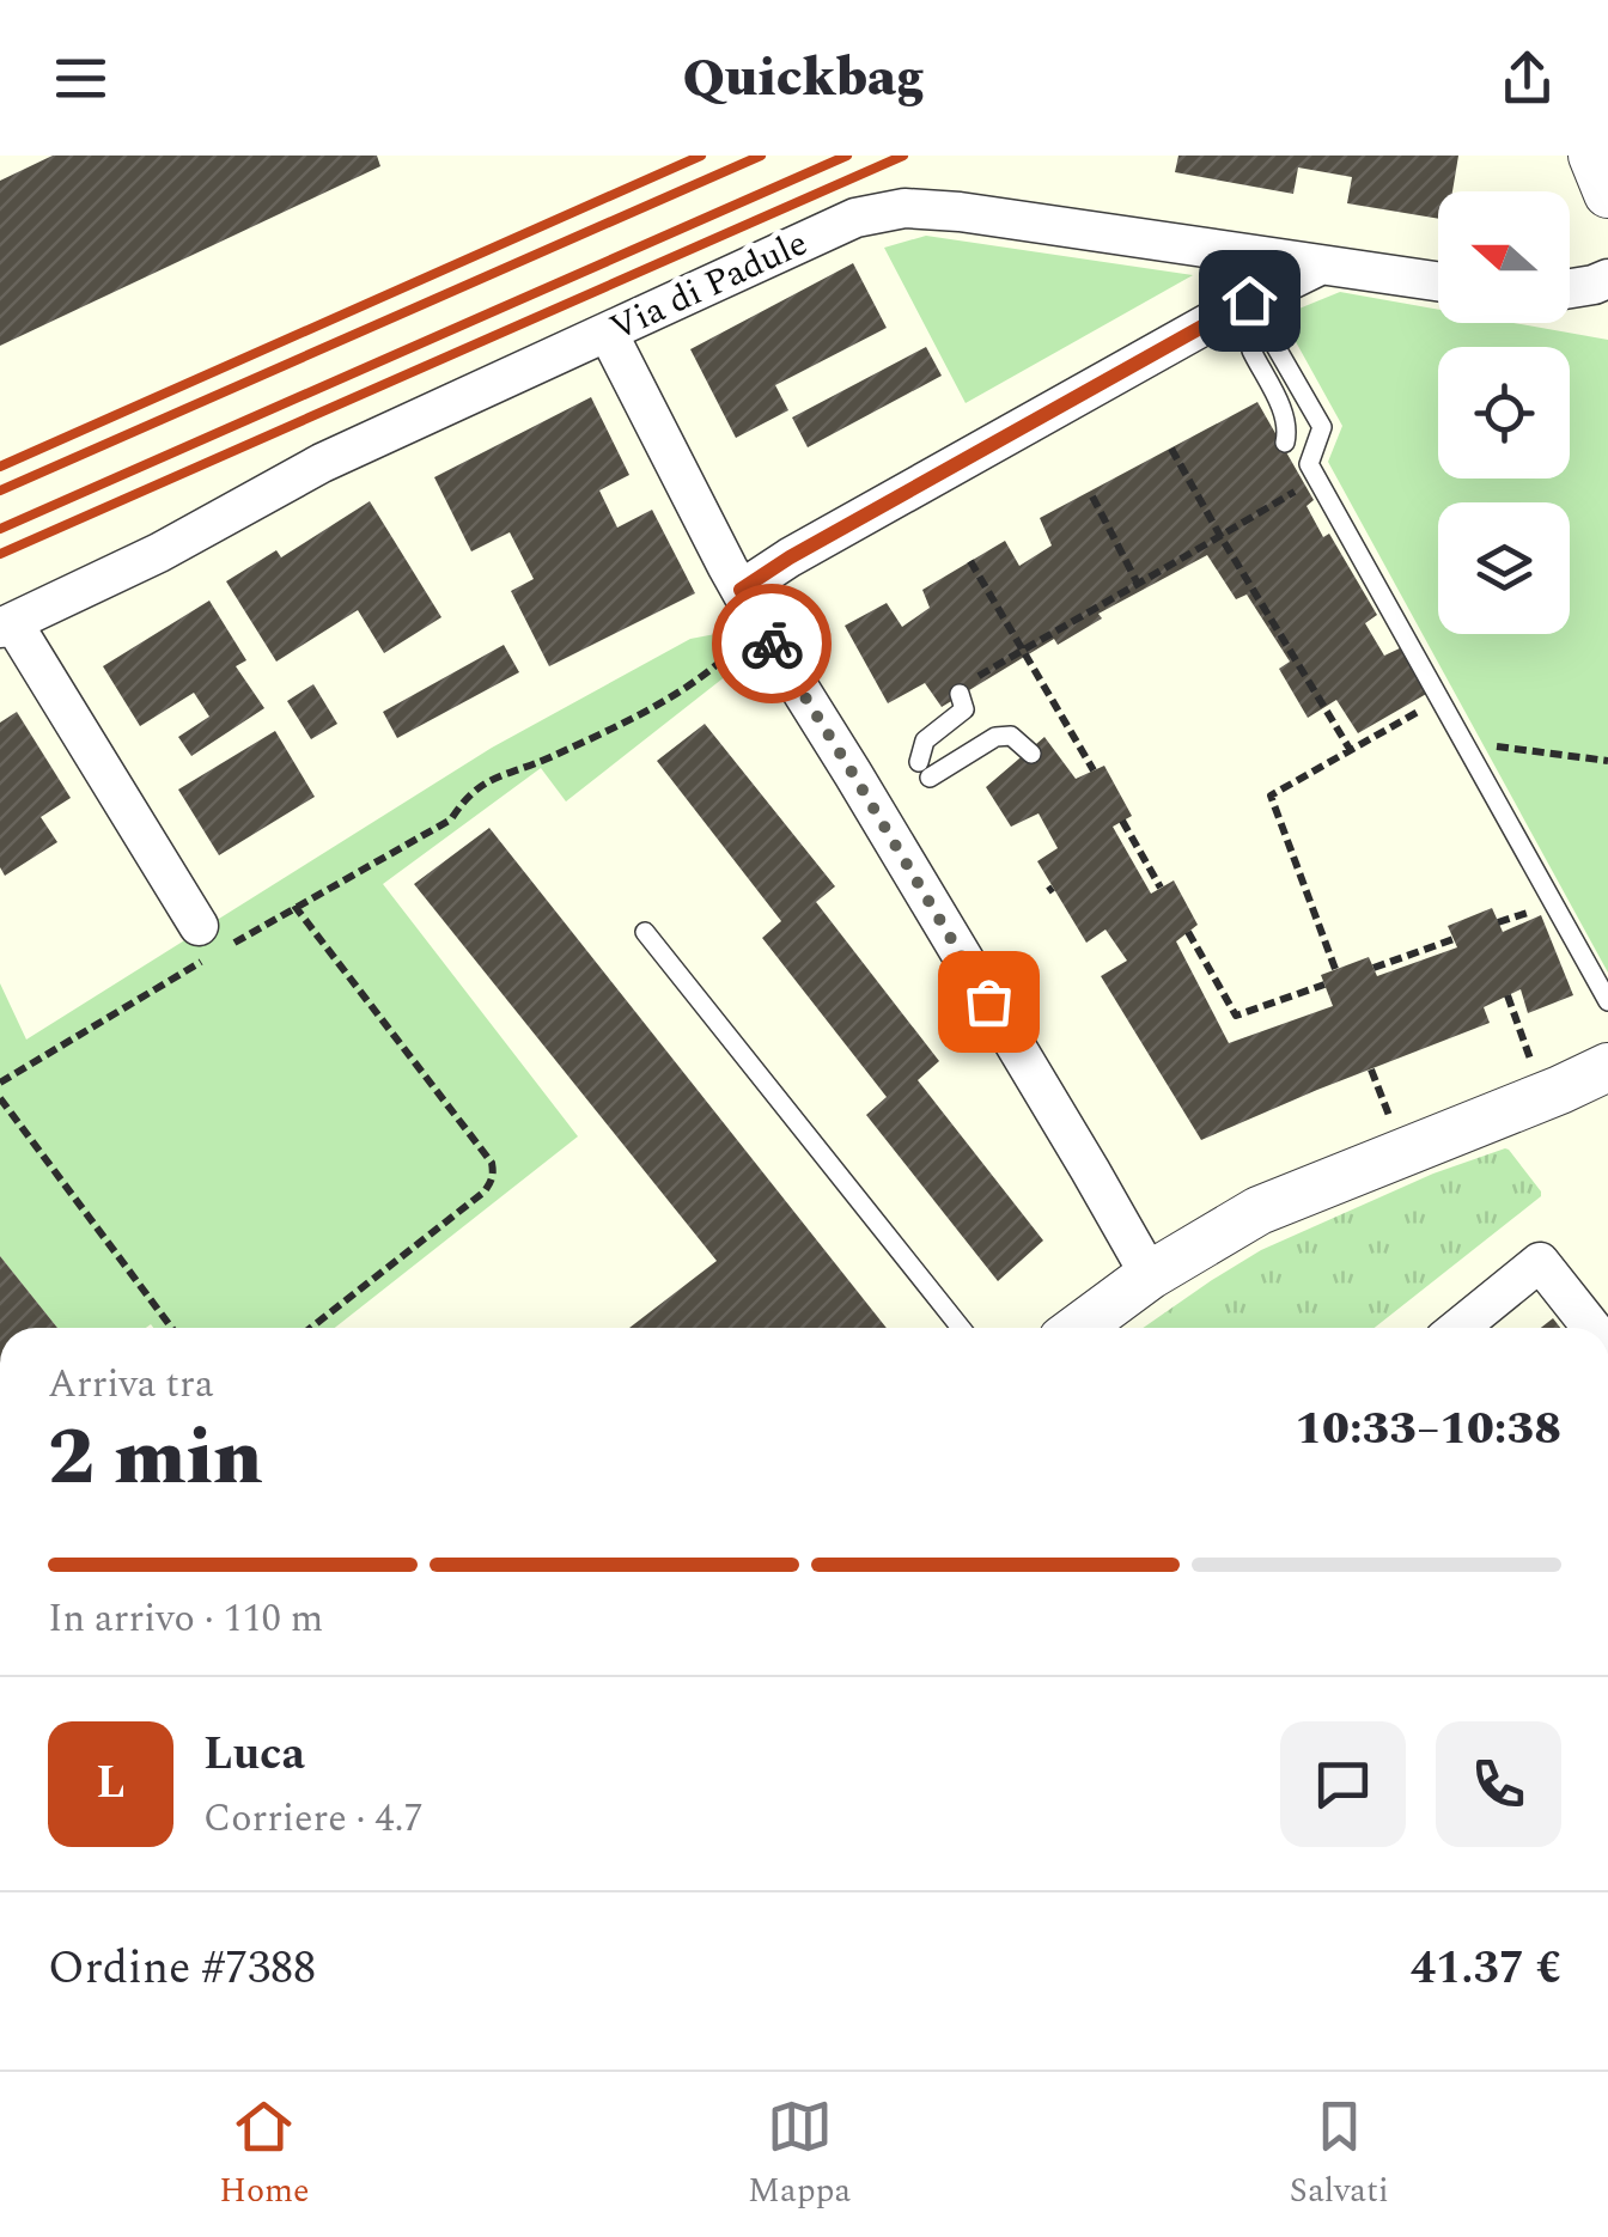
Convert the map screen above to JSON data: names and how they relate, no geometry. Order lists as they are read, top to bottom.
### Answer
{
  "streets": {
    "street": ["Via di Padule"]
  },
  "north": "left",
  "page": {
    "header": "Quickbag",
    "heading": ["2 min", "Arriva tra", "10:33–10:38"],
    "panel": [
      "Luca",
      "Corriere · 4.7",
      "Ordine #7388",
      "41.37 €"
    ],
    "bar": "In arrivo · 110 m",
    "round": "L",
    "tabs": ["Home", "Mappa", "Salvati"]
  }
}
